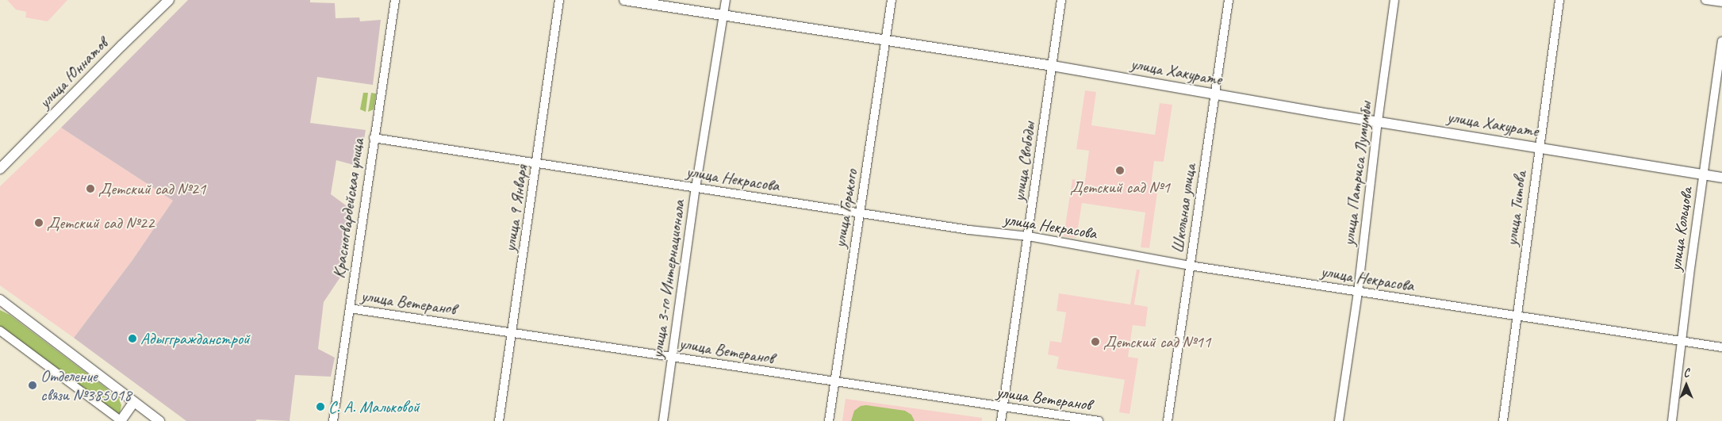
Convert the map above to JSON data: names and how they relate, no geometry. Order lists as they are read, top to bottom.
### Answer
{
  "streets": {
    "main road": ["улица Хакурате", "улица Юннатов"],
    "street": [
      "улица Свободы",
      "улица Патриса Лумумбы",
      "улица Некрасова",
      "Красногвардейская улица",
      "улица 9 Января",
      "улица Горького",
      "Школьная улица",
      "улица Титова",
      "улица Кольцова",
      "улица 3-го Интернационала",
      "улица Ветеранов"
    ]
  },
  "crossings": [
    ["улица Хакурате", "улица Свободы"],
    ["улица Хакурате", "улица Патриса Лумумбы"],
    ["улица Хакурате", "улица Горького"],
    ["улица Хакурате", "Школьная улица"],
    ["улица Хакурате", "улица Титова"],
    ["улица Хакурате", "улица Кольцова"],
    ["улица Хакурате", "улица 3-го Интернационала"],
    ["улица Свободы", "улица Некрасова"],
    ["улица Свободы", "улица Ветеранов"],
    ["улица Патриса Лумумбы", "улица Некрасова"],
    ["улица Некрасова", "Красногвардейская улица"],
    ["улица Некрасова", "улица 9 Января"],
    ["улица Некрасова", "улица Горького"],
    ["улица Некрасова", "Школьная улица"],
    ["улица Некрасова", "улица Титова"],
    ["улица Некрасова", "улица Кольцова"],
    ["улица Некрасова", "улица 3-го Интернационала"],
    ["Красногвардейская улица", "улица Ветеранов"],
    ["улица 9 Января", "улица Ветеранов"],
    ["улица Горького", "улица Ветеранов"],
    ["улица 3-го Интернационала", "улица Ветеранов"]
  ],
  "places": [
    "Детский сад №1",
    "Детский сад №21",
    "Детский сад №22",
    "Адыггражданстрой",
    "Детский сад №11",
    "Отделение связи №385018",
    "С. А. Мальковой"
  ],
  "north": "top"
}
